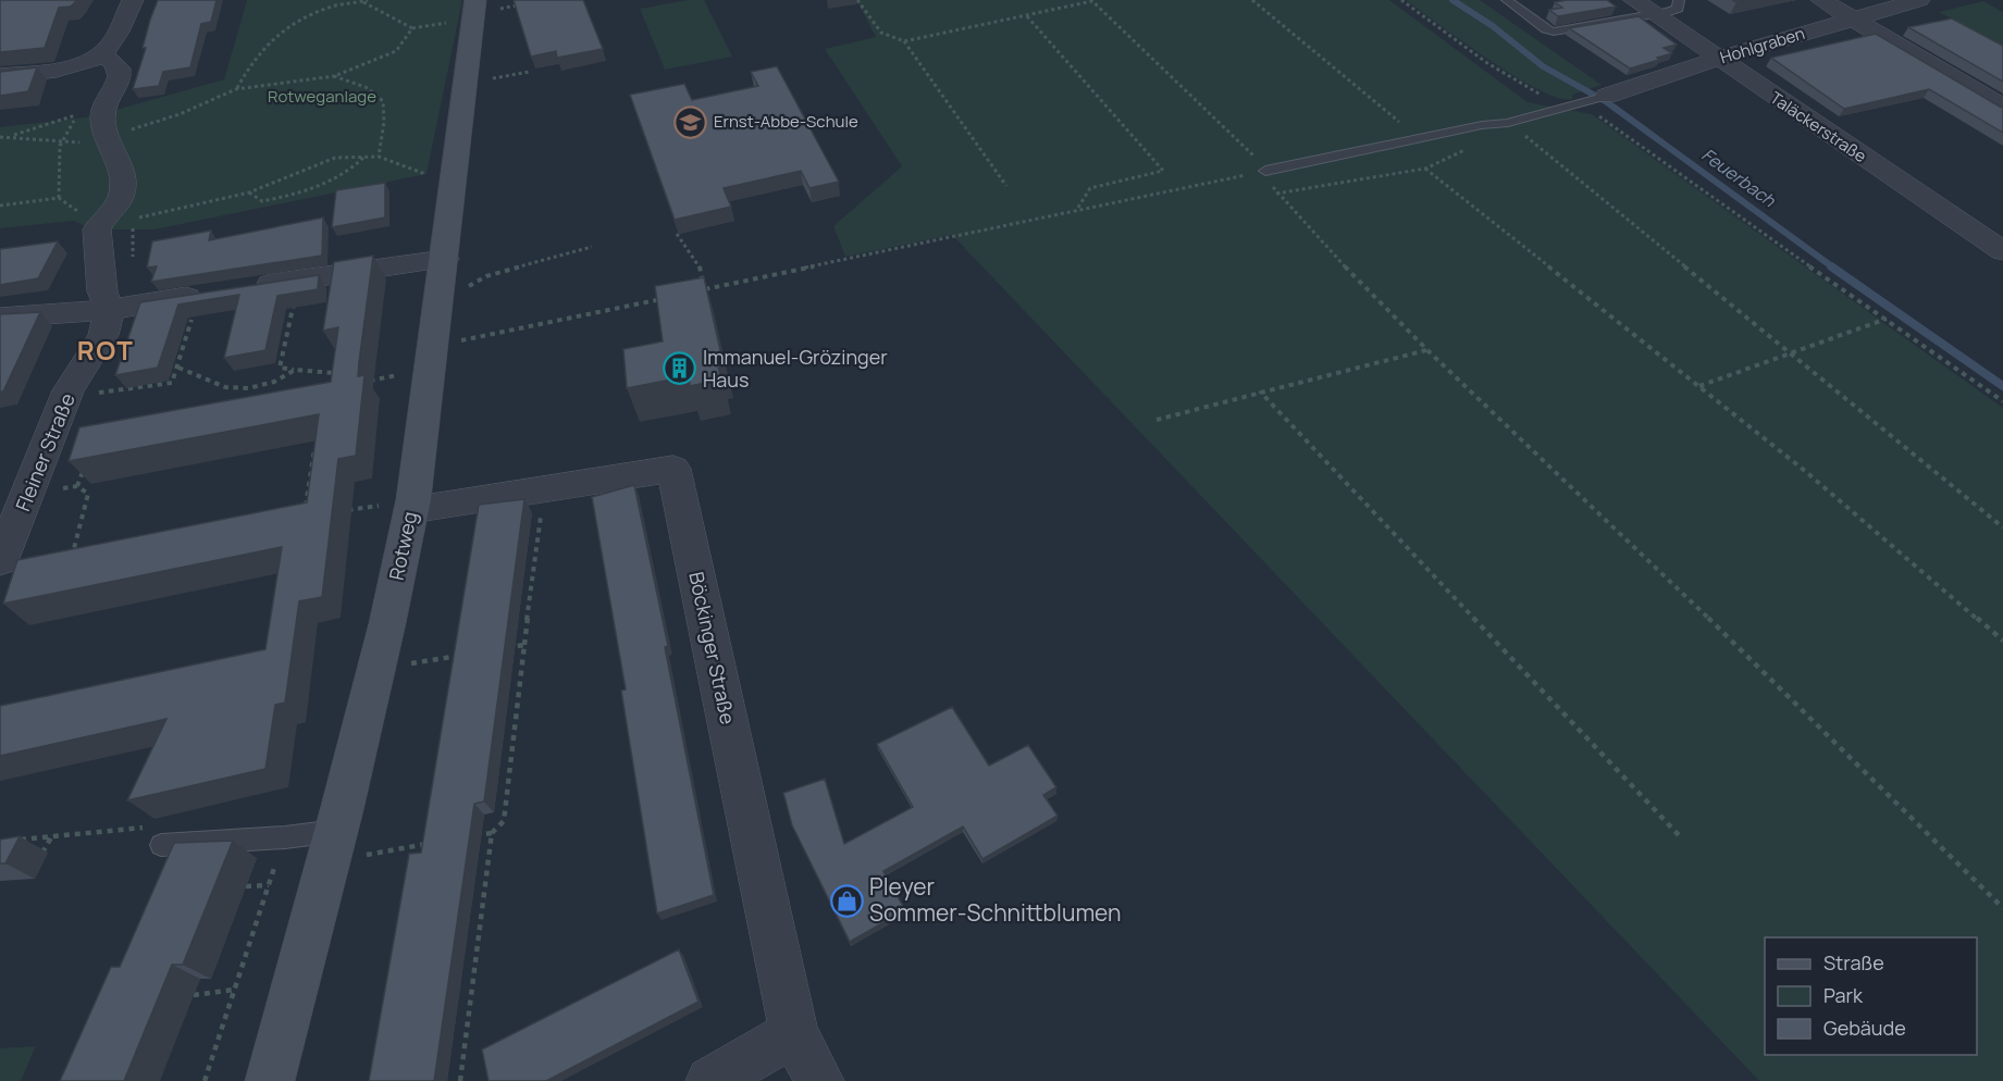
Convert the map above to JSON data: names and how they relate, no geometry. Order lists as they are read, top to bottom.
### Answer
{
  "streets": {
    "main road": ["Rotweg"],
    "street": [
      "Hohlgraben",
      "Taläckerstraße",
      "Fleiner Straße",
      "Böckinger Straße"
    ]
  },
  "crossings": [
    ["Hohlgraben", "Taläckerstraße"],
    ["Rotweg", "Böckinger Straße"]
  ],
  "districts": ["ROT"],
  "water": ["Feuerbach"],
  "parks": ["Rotweganlage"],
  "places": {
    "school or university": ["Ernst-Abbe-Schule"],
    "building": ["Immanuel-Grözinger Haus"],
    "shop": ["Pleyer Sommer-Schnittblumen"]
  },
  "legend": ["Straße", "Park", "Gebäude"]
}
